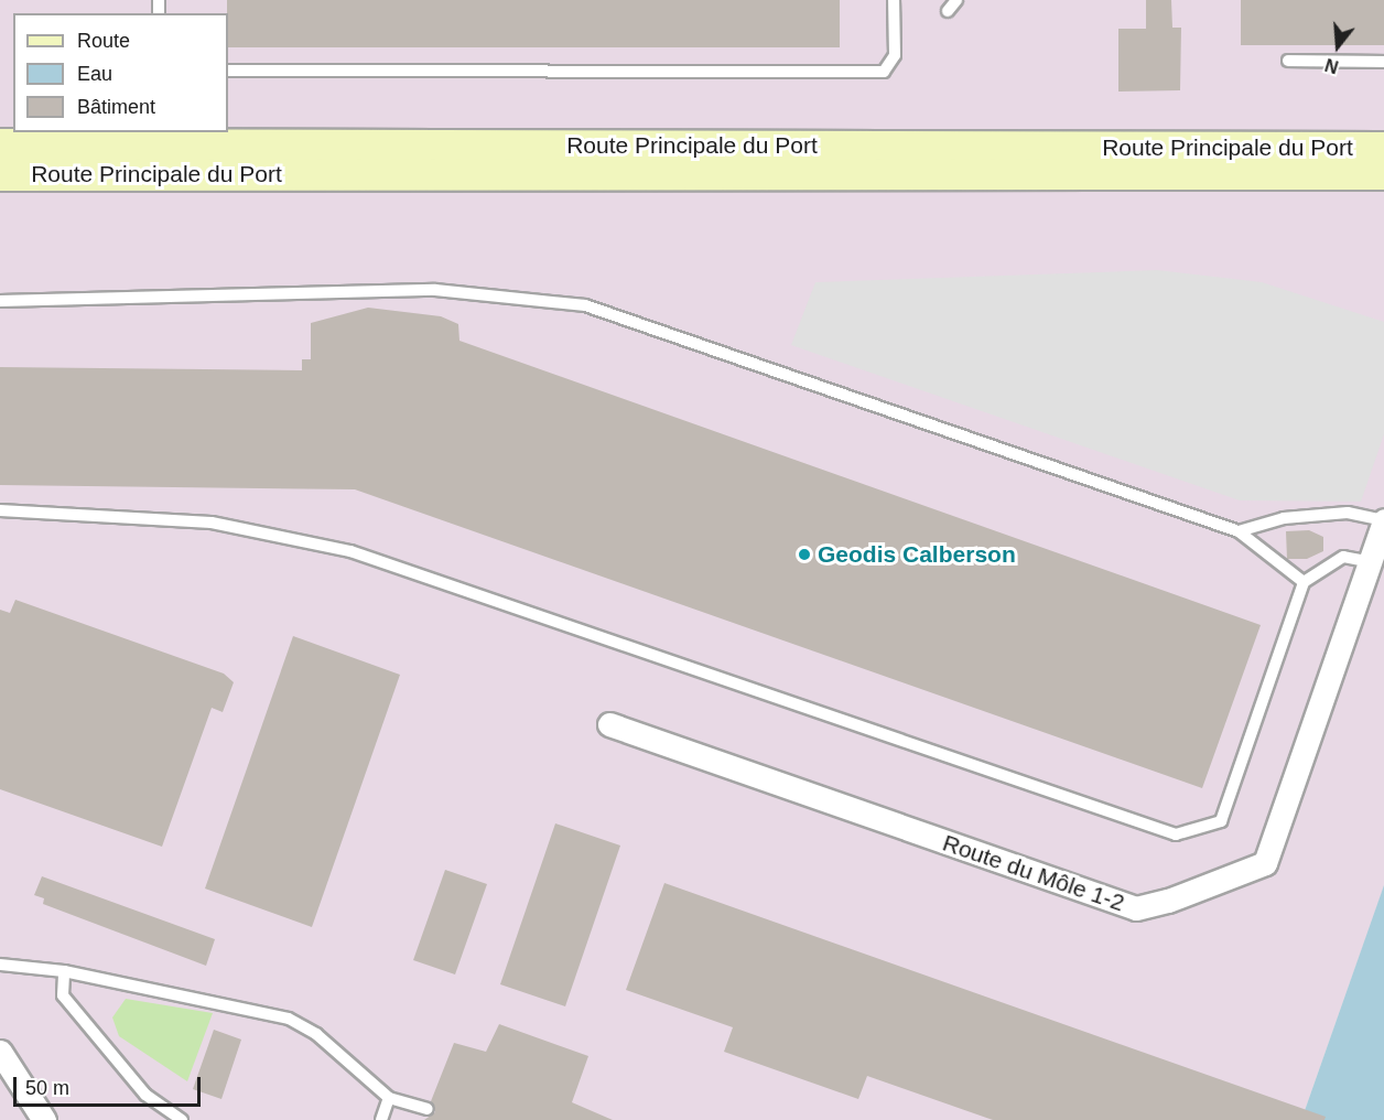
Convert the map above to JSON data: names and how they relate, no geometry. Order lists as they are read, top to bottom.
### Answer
{
  "streets": {
    "main road": ["Route Principale du Port"],
    "street": ["Route du Môle 1-2"]
  },
  "places": ["Geodis Calberson"],
  "legend": ["Route", "Eau", "Bâtiment"],
  "scale_bar": "50 m",
  "north": "bottom"
}
